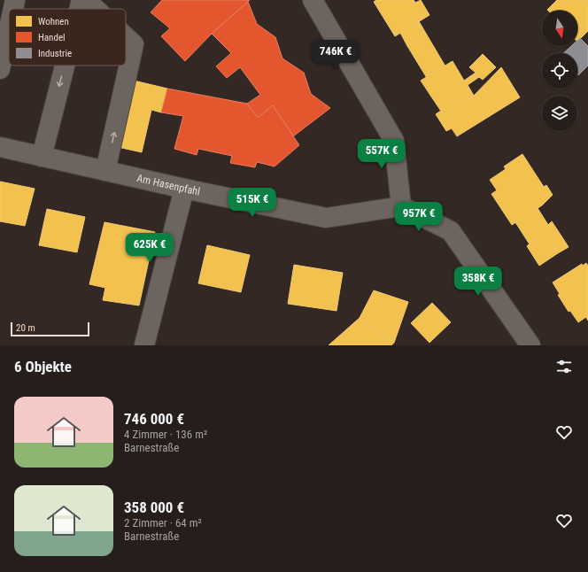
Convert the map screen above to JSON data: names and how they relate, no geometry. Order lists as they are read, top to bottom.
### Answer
{
  "streets": {
    "street": ["Am Hasenpfahl"]
  },
  "legend": ["Wohnen", "Handel", "Industrie"],
  "scale_bar": "20 m",
  "north": "bottom",
  "page": {
    "price": [
      "746K €",
      "557K €",
      "515K €",
      "957K €",
      "625K €",
      "358K €"
    ],
    "scale": "20 m",
    "heading": "6 Objekte",
    "list": [
      {
        "name": "746 000 €",
        "note": "4 Zimmer · 136 m² · Barnestraße"
      },
      {
        "name": "358 000 €",
        "note": "2 Zimmer · 64 m² · Barnestraße"
      }
    ]
  }
}
